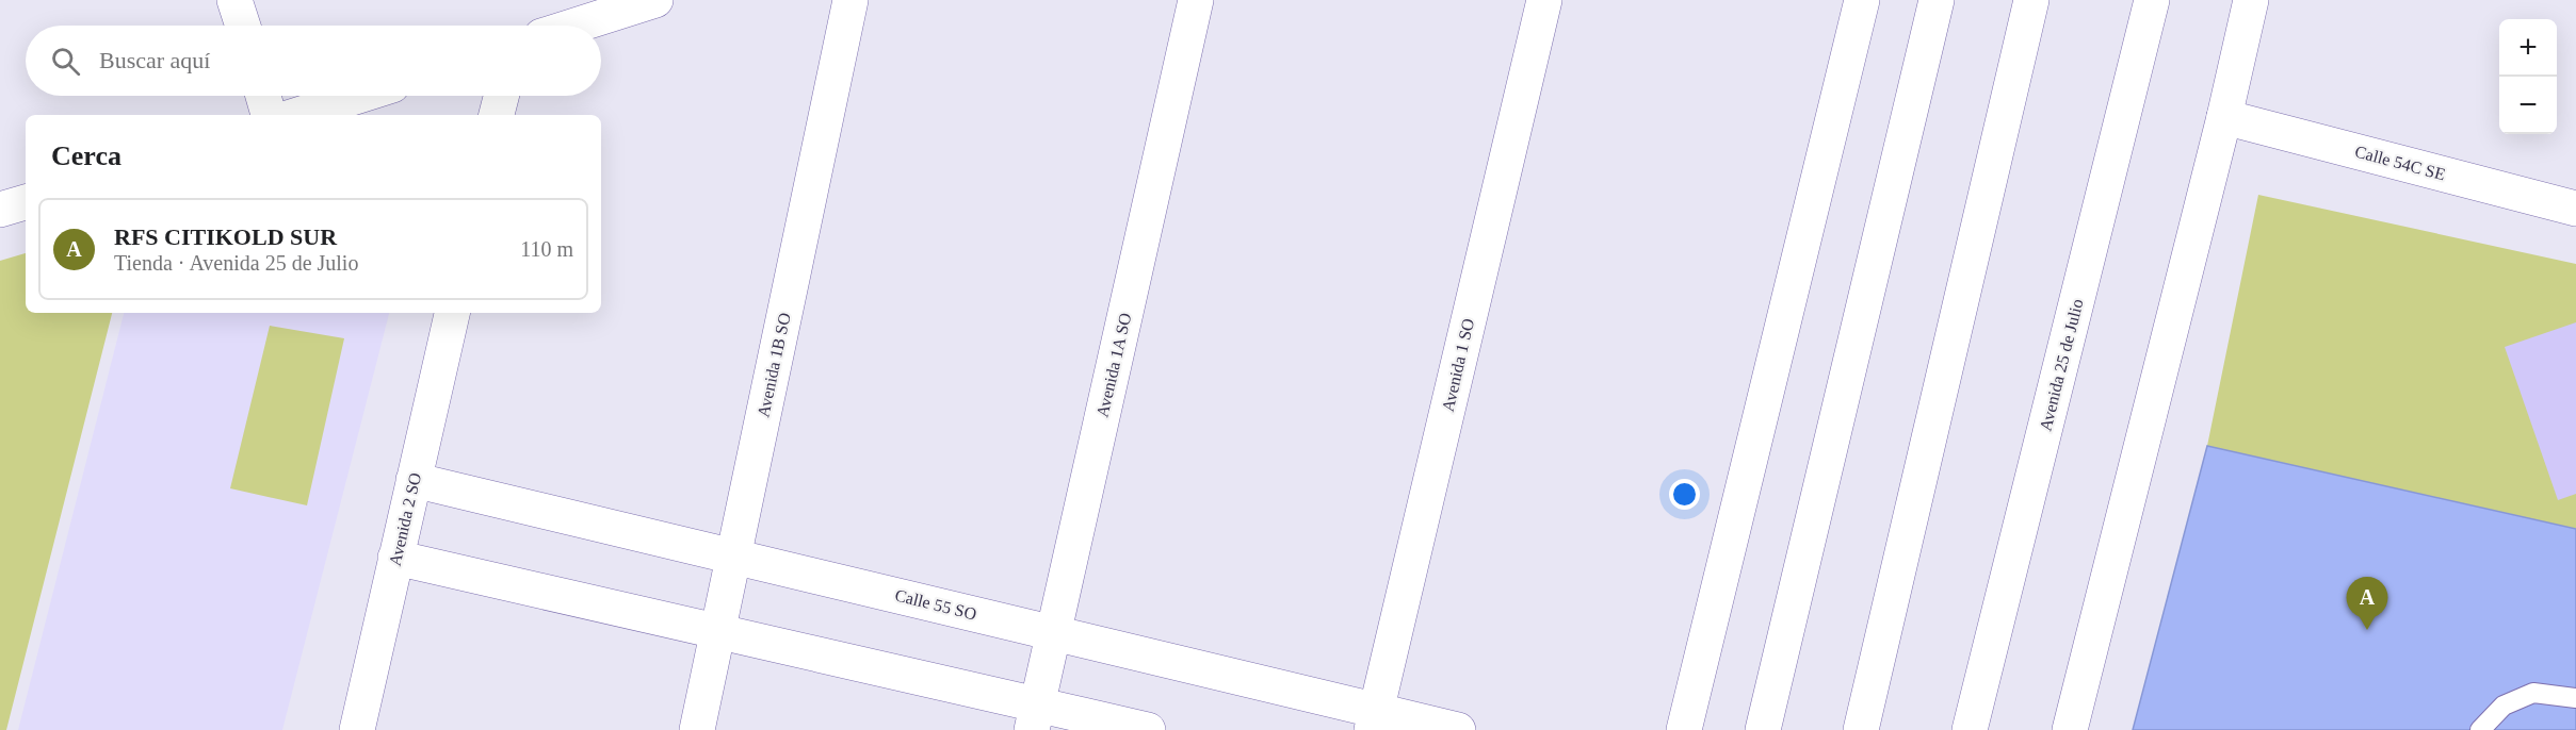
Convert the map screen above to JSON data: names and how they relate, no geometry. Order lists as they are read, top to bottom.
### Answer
{
  "streets": {
    "street": [
      "Calle 54C SE",
      "Avenida 1B SO",
      "Avenida 1A SO",
      "Avenida 1 SO",
      "Avenida 25 de Julio",
      "Avenida 2 SO",
      "Calle 55 SO"
    ]
  },
  "crossings": [
    ["Avenida 1B SO", "Calle 55 SO"],
    ["Avenida 1A SO", "Calle 55 SO"],
    ["Avenida 1 SO", "Calle 55 SO"],
    ["Avenida 2 SO", "Calle 55 SO"]
  ],
  "page": {
    "map_buttons": ["+", "−"],
    "search": "Buscar aquí",
    "heading": "Cerca",
    "list": [
      {
        "mark": "A",
        "name": "RFS CITIKOLD SUR",
        "note": "Tienda · Avenida 25 de Julio",
        "value": "110 m"
      }
    ],
    "pins": "A"
  }
}
